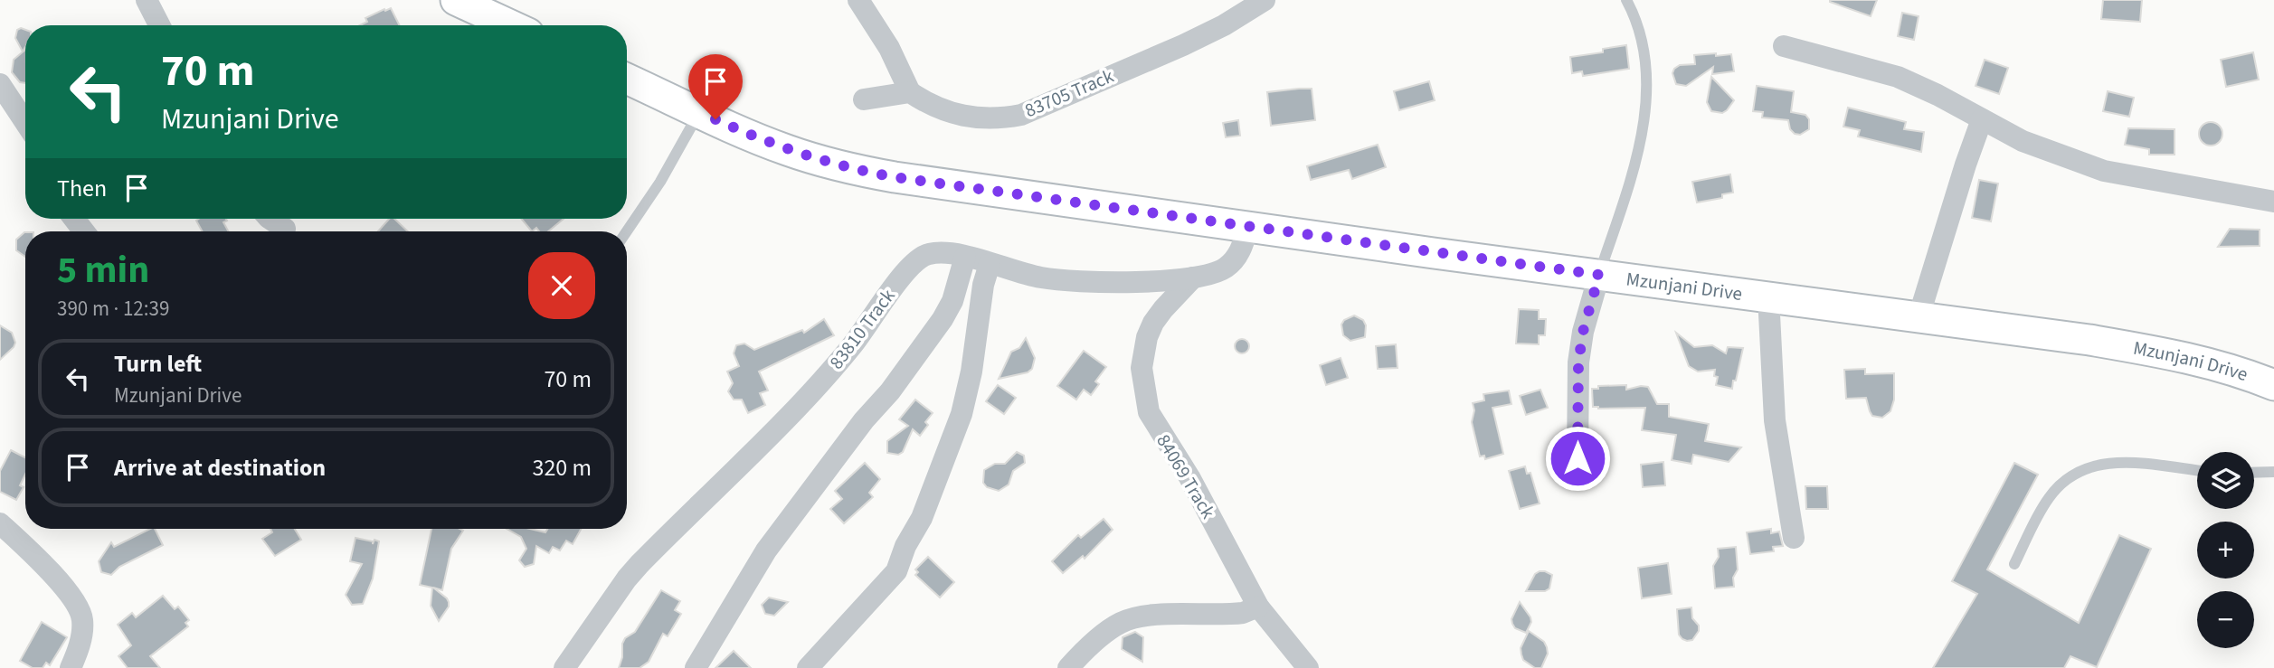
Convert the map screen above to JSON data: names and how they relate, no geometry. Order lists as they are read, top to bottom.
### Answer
{
  "streets": {
    "main road": ["Mzunjani Drive"],
    "street": ["83705 Track", "83810 Track", "84069 Track"]
  },
  "crossings": [
    ["Mzunjani Drive", "83810 Track"],
    ["83810 Track", "84069 Track"]
  ],
  "page": {
    "turn": ["70 m", "Mzunjani Drive"],
    "then": "Then",
    "heading": ["5 min", "390 m · 12:39"],
    "list": [
      {
        "name": "Turn left",
        "note": "Mzunjani Drive",
        "value": "70 m"
      },
      {
        "name": "Arrive at destination",
        "value": "320 m"
      }
    ],
    "map_buttons": ["+", "−"]
  }
}
